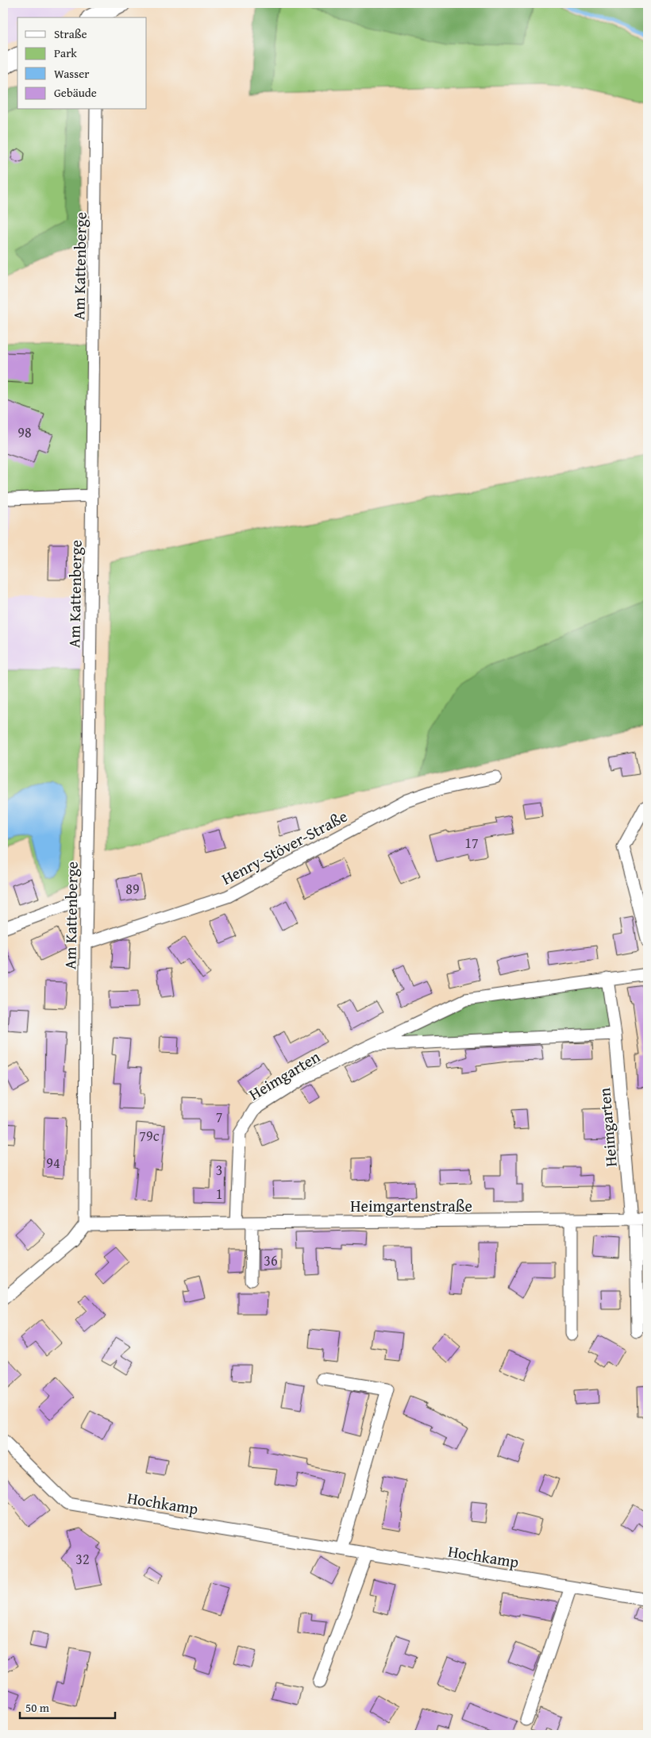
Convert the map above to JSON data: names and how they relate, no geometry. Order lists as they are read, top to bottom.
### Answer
{
  "streets": {
    "street": [
      "Am Kattenberge",
      "Henry-Stöver-Straße",
      "Heimgarten",
      "Heimgartenstraße",
      "Hochkamp"
    ]
  },
  "crossings": [
    ["Am Kattenberge", "Henry-Stöver-Straße"],
    ["Am Kattenberge", "Heimgartenstraße"],
    ["Heimgarten", "Heimgartenstraße"]
  ],
  "house_numbers": [
    "98",
    "17",
    "89",
    "7",
    "79c",
    "94",
    "3",
    "1",
    "36",
    "32"
  ],
  "legend": [
    "Straße",
    "Park",
    "Wasser",
    "Gebäude"
  ],
  "scale_bar": "50 m"
}
